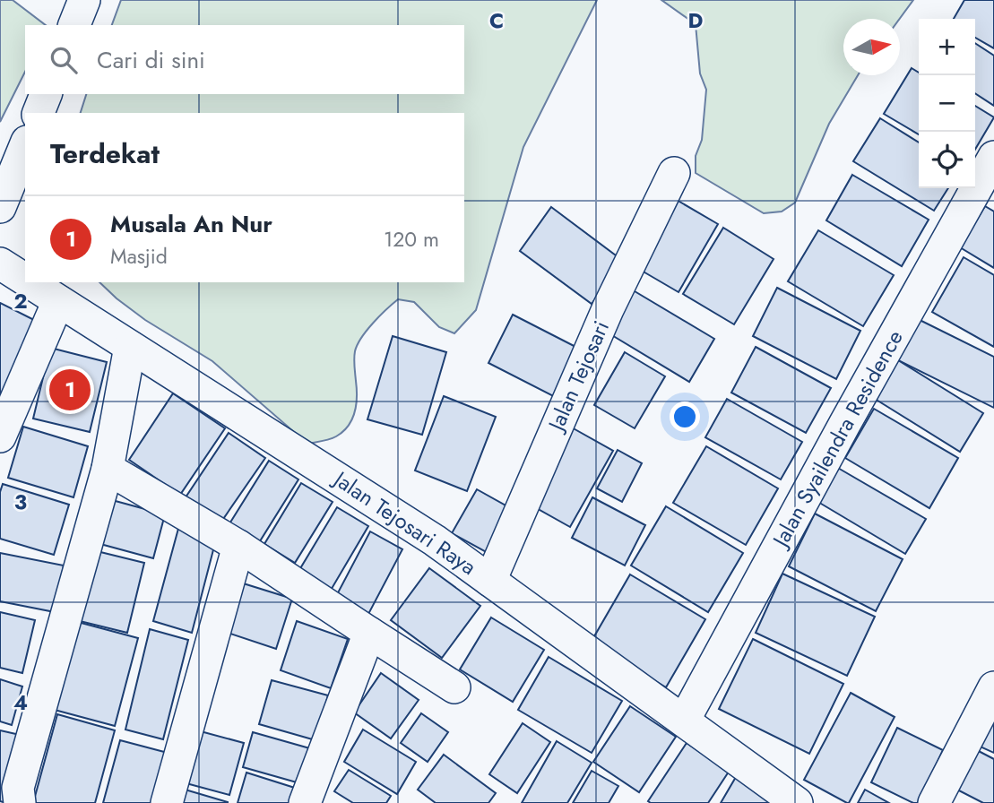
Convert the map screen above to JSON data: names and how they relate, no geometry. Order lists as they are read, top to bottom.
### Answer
{
  "streets": {
    "street": ["Jalan Tejosari", "Jalan Syailendra Residence", "Jalan Tejosari Raya"]
  },
  "crossings": [
    ["Jalan Tejosari", "Jalan Tejosari Raya"],
    ["Jalan Syailendra Residence", "Jalan Tejosari Raya"]
  ],
  "north": "right",
  "page": {
    "map_buttons": ["+", "−"],
    "search": "Cari di sini",
    "heading": "Terdekat",
    "list": [
      {
        "mark": "1",
        "name": "Musala An Nur",
        "note": "Masjid",
        "value": "120 m"
      }
    ],
    "pins": "1"
  },
  "grid": {
    "columns": ["C", "D"],
    "rows": ["2", "3", "4"]
  }
}
